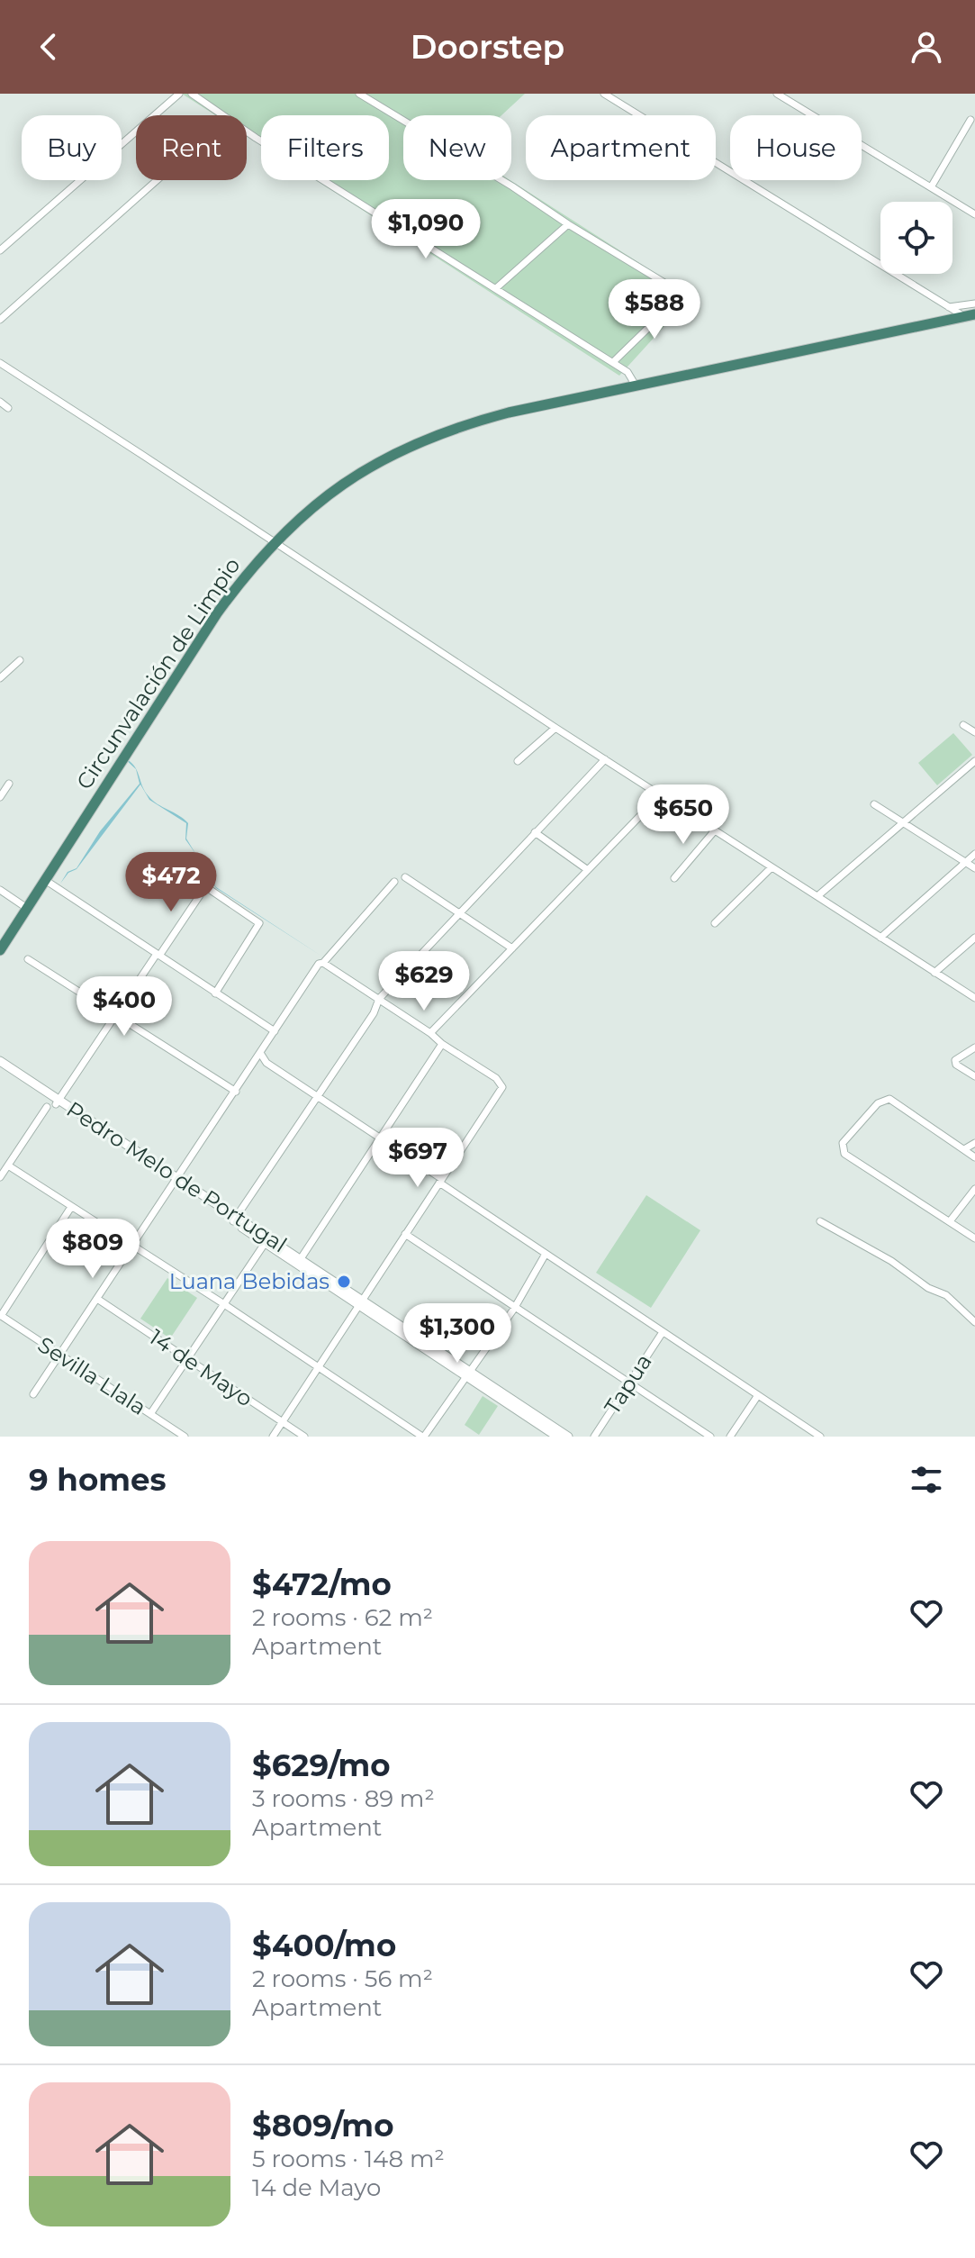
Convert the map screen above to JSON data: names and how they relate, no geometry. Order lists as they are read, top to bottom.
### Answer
{
  "streets": {
    "highway": ["Circunvalación de Limpio"],
    "street": [
      "Pedro Melo de Portugal",
      "14 de Mayo",
      "Sevilla Llala",
      "Tapua"
    ]
  },
  "places": ["Luana Bebidas"],
  "page": {
    "header": "Doorstep",
    "chip": [
      "Buy",
      "Rent",
      "Filters",
      "New",
      "Apartment",
      "House"
    ],
    "price": [
      "$1,090",
      "$588",
      "$650",
      "$472",
      "$629",
      "$400",
      "$697",
      "$809",
      "$1,300"
    ],
    "heading": "9 homes",
    "list": [
      {
        "name": "$472/mo",
        "note": "2 rooms · 62 m² · Apartment"
      },
      {
        "name": "$629/mo",
        "note": "3 rooms · 89 m² · Apartment"
      },
      {
        "name": "$400/mo",
        "note": "2 rooms · 56 m² · Apartment"
      },
      {
        "name": "$809/mo",
        "note": "5 rooms · 148 m² · 14 de Mayo"
      }
    ]
  }
}
